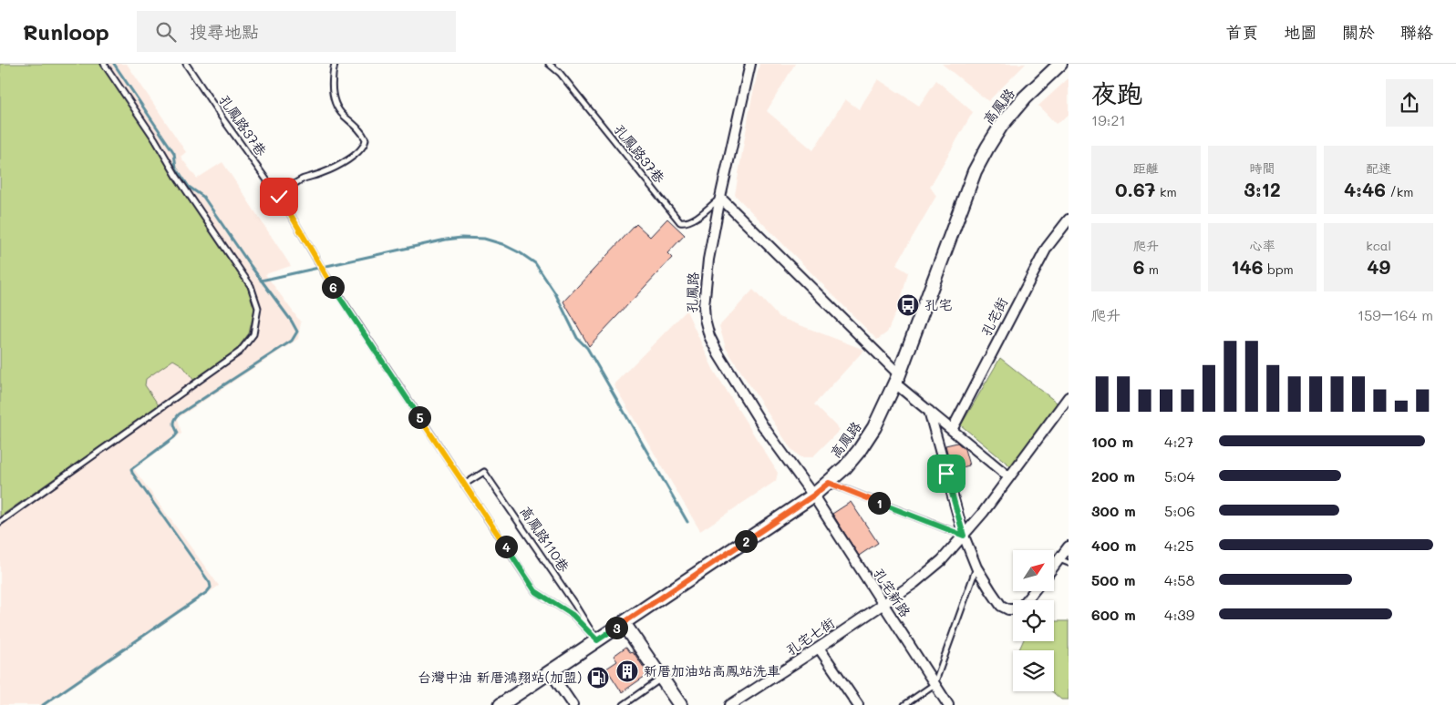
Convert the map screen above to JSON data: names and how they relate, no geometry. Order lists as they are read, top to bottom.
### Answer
{
  "streets": {
    "street": [
      "高鳳路",
      "孔鳳路",
      "孔宅街",
      "孔宅新路",
      "孔宅七街"
    ],
    "lane": ["孔鳳路37巷", "高鳳路110巷"]
  },
  "crossings": [
    ["高鳳路", "孔鳳路37巷"],
    ["高鳳路", "孔鳳路"],
    ["高鳳路", "高鳳路110巷"],
    ["高鳳路", "孔宅新路"],
    ["孔鳳路37巷", "孔鳳路"],
    ["孔鳳路37巷", "高鳳路110巷"],
    ["孔鳳路", "孔宅新路"],
    ["孔宅新路", "孔宅七街"]
  ],
  "places": {
    "bus stop": ["孔宅"],
    "building": ["新厝加油站高鳳站洗車"],
    "fuel station": ["台灣中油 新厝鴻翔站(加盟)"]
  },
  "north": "top right",
  "page": {
    "header": "Runloop",
    "search": "搜尋地點",
    "nav": [
      "首頁",
      "地圖",
      "關於",
      "聯絡"
    ],
    "heading": ["夜跑", "19:21"],
    "stats": [
      ["距離", "0.67 km"],
      ["時間", "3:12"],
      ["配速", "4:46 /km"],
      ["爬升", "6 m"],
      ["心率", "146 bpm"],
      ["kcal", "49"]
    ],
    "pins": [
      "6",
      "5",
      "1",
      "2",
      "4",
      "3"
    ],
    "chart": ["爬升", "159–164 m"],
    "list": [
      {
        "name": "100 m",
        "note": "4:27"
      },
      {
        "name": "200 m",
        "note": "5:04"
      },
      {
        "name": "300 m",
        "note": "5:06"
      },
      {
        "name": "400 m",
        "note": "4:25"
      },
      {
        "name": "500 m",
        "note": "4:58"
      },
      {
        "name": "600 m",
        "note": "4:39"
      }
    ]
  }
}
